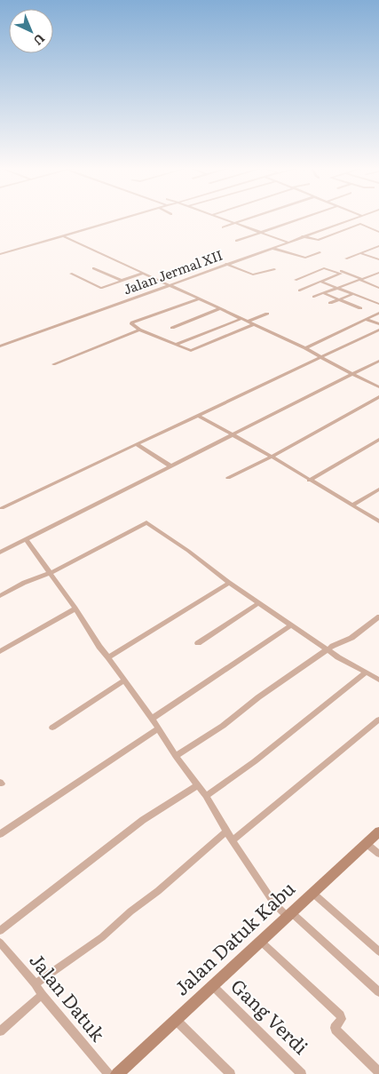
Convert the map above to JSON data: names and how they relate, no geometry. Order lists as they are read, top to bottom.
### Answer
{
  "streets": {
    "street": [
      "Jalan Jermal XII",
      "Jalan Datuk Kabu",
      "Jalan Datuk",
      "Gang Verdi"
    ]
  },
  "crossings": [
    ["Jalan Datuk Kabu", "Gang Verdi"]
  ],
  "north": "bottom right"
}
